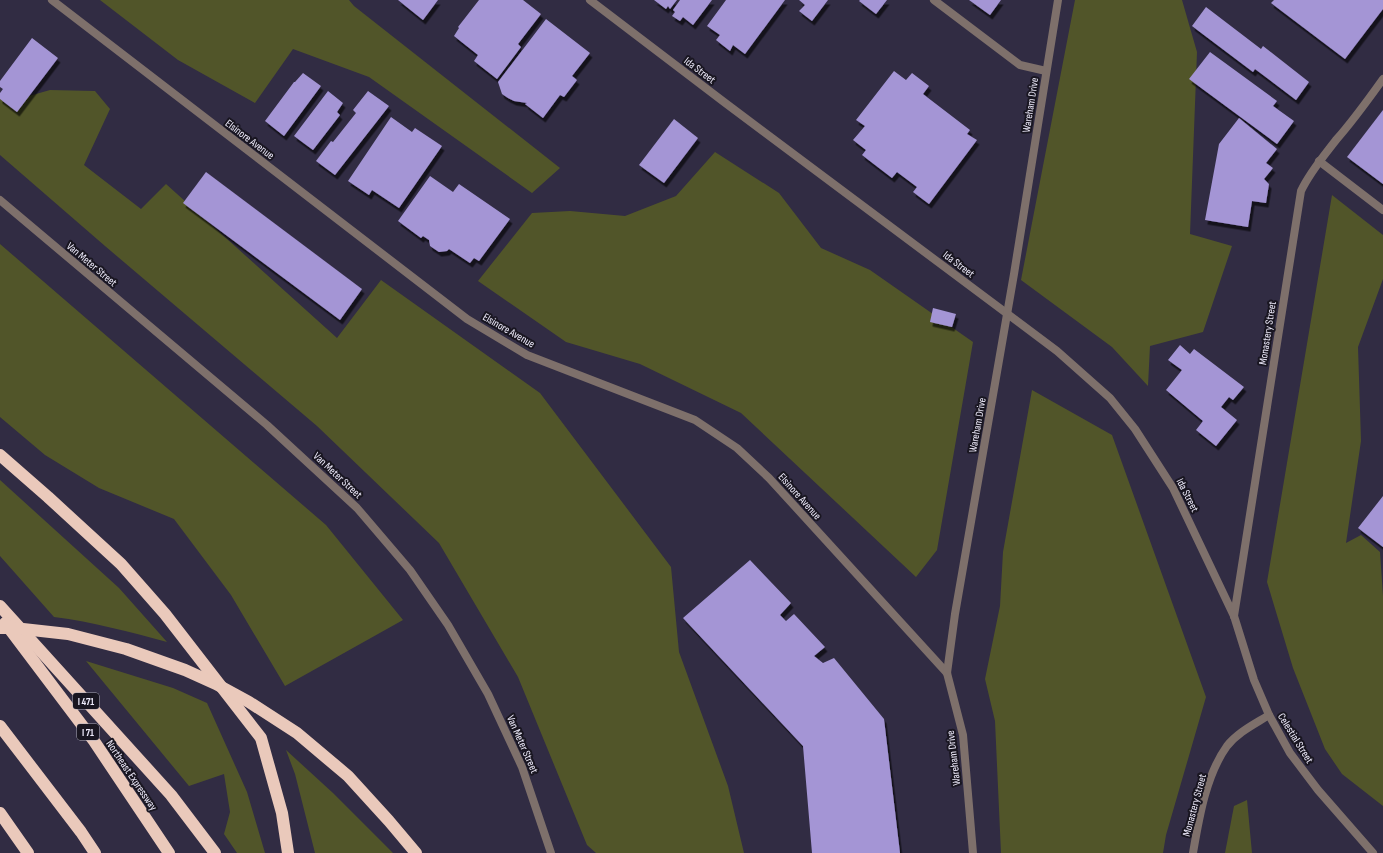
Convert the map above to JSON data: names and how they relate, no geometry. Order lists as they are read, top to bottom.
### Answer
{
  "streets": {
    "highway": ["I 471", "I 71", "Northeast Expressway"],
    "street": [
      "Ida Street",
      "Wareham Drive",
      "Elsinore Avenue",
      "Van Meter Street",
      "Monastery Street",
      "Celestial Street"
    ]
  },
  "crossings": [
    ["Ida Street", "Monastery Street"],
    ["Ida Street", "Celestial Street"],
    ["Wareham Drive", "Elsinore Avenue"],
    ["Monastery Street", "Celestial Street"]
  ]
}
